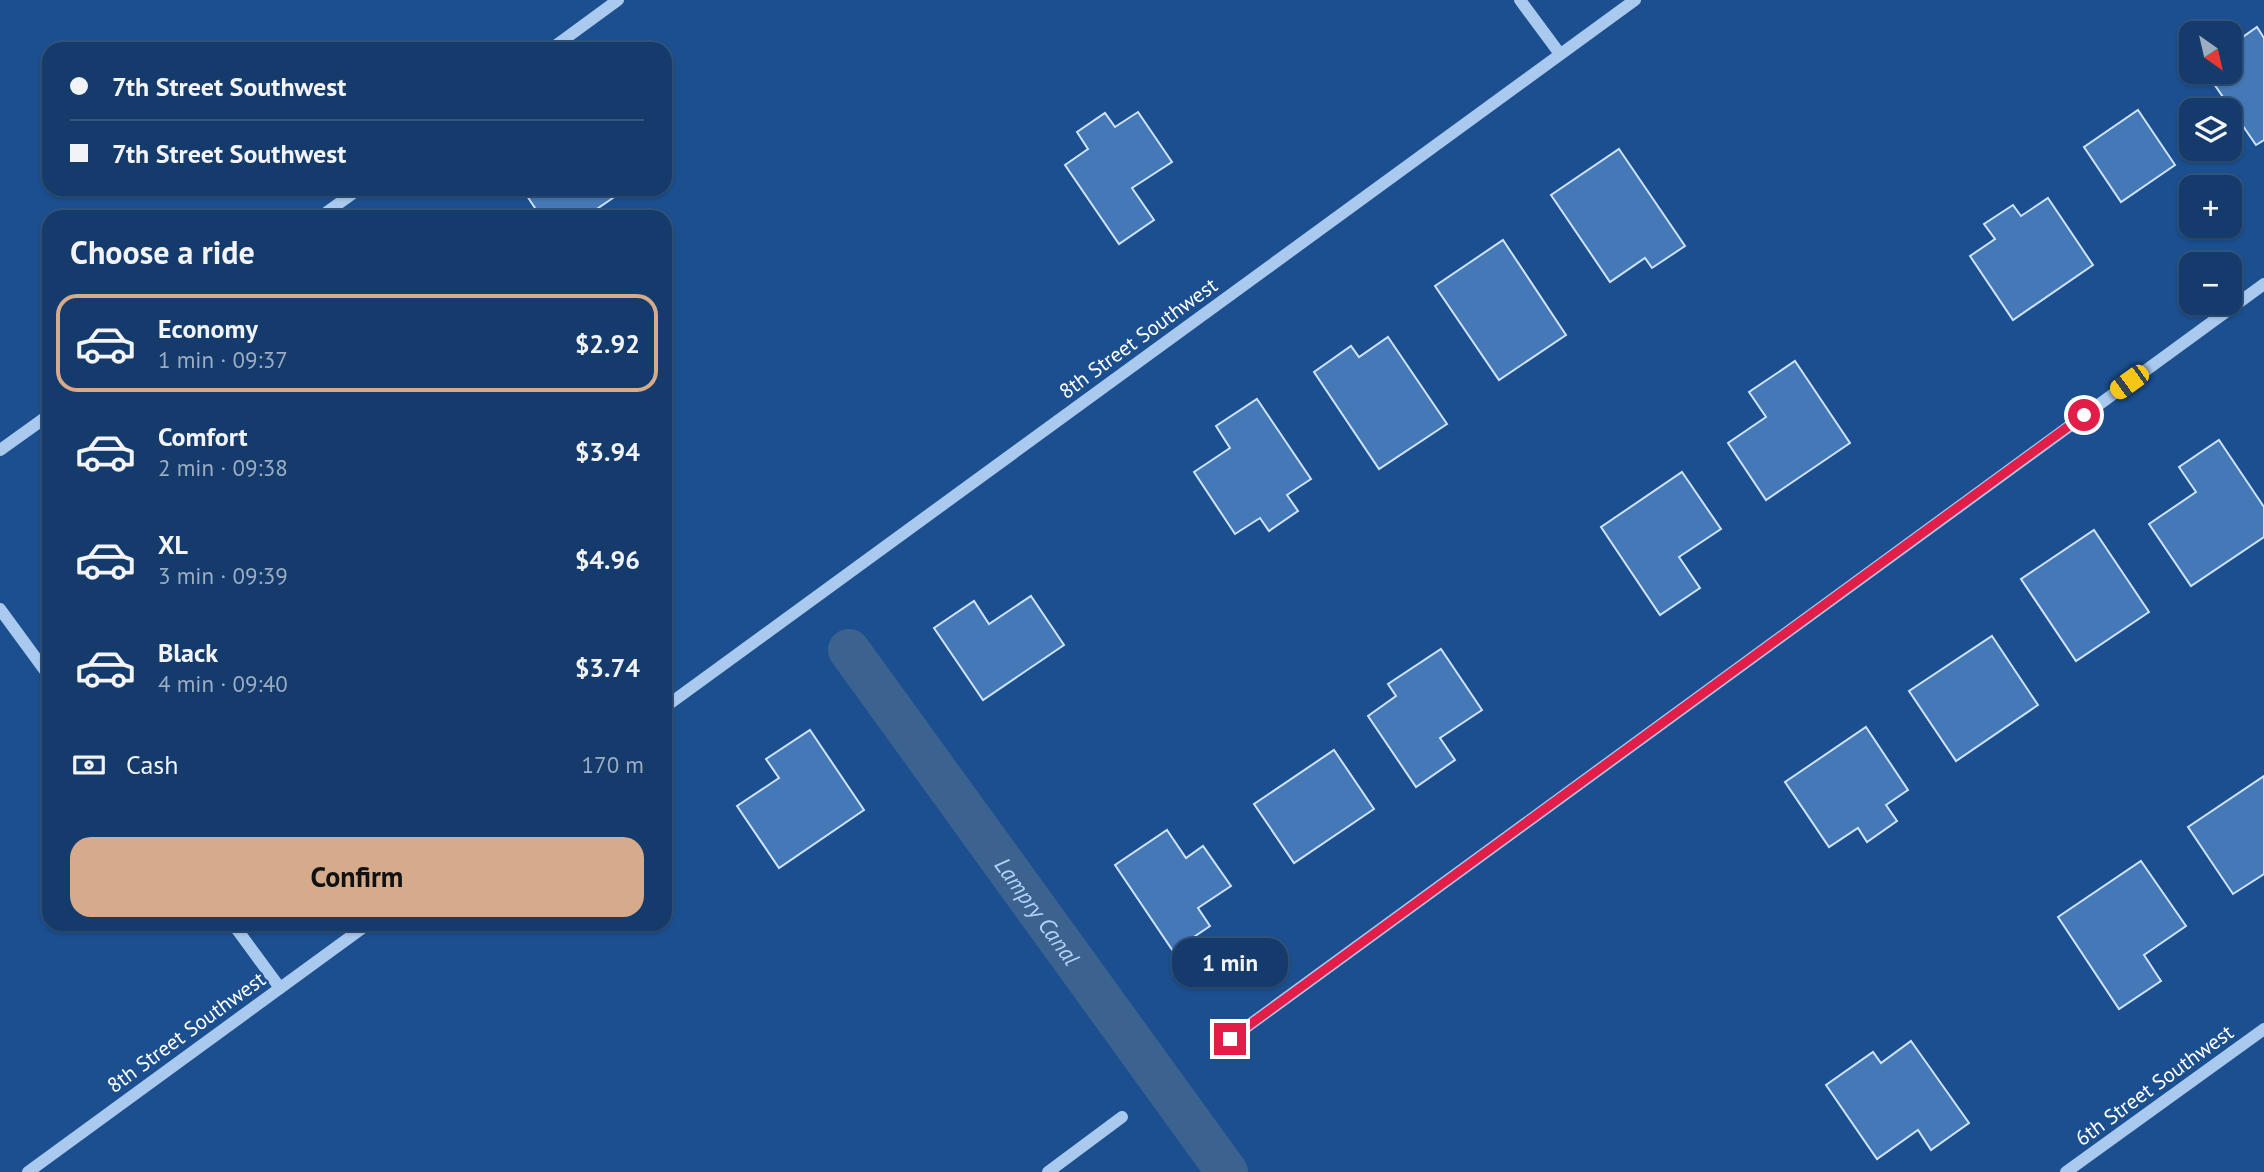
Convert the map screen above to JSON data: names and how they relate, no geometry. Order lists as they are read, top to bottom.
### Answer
{
  "streets": {
    "street": ["8th Street Southwest", "6th Street Southwest"]
  },
  "water": ["Lampry Canal"],
  "north": "bottom right",
  "page": {
    "map_buttons": ["+", "−"],
    "banner": ["7th Street Southwest", "7th Street Southwest"],
    "heading": "Choose a ride",
    "list": [
      {
        "name": "Economy",
        "note": "1 min · 09:37",
        "value": "$2.92"
      },
      {
        "name": "Comfort",
        "note": "2 min · 09:38",
        "value": "$3.94"
      },
      {
        "name": "XL",
        "note": "3 min · 09:39",
        "value": "$4.96"
      },
      {
        "name": "Black",
        "note": "4 min · 09:40",
        "value": "$3.74"
      }
    ],
    "pay": ["Cash", "170 m"],
    "buttons": "Confirm",
    "bubble": "1 min"
  }
}
